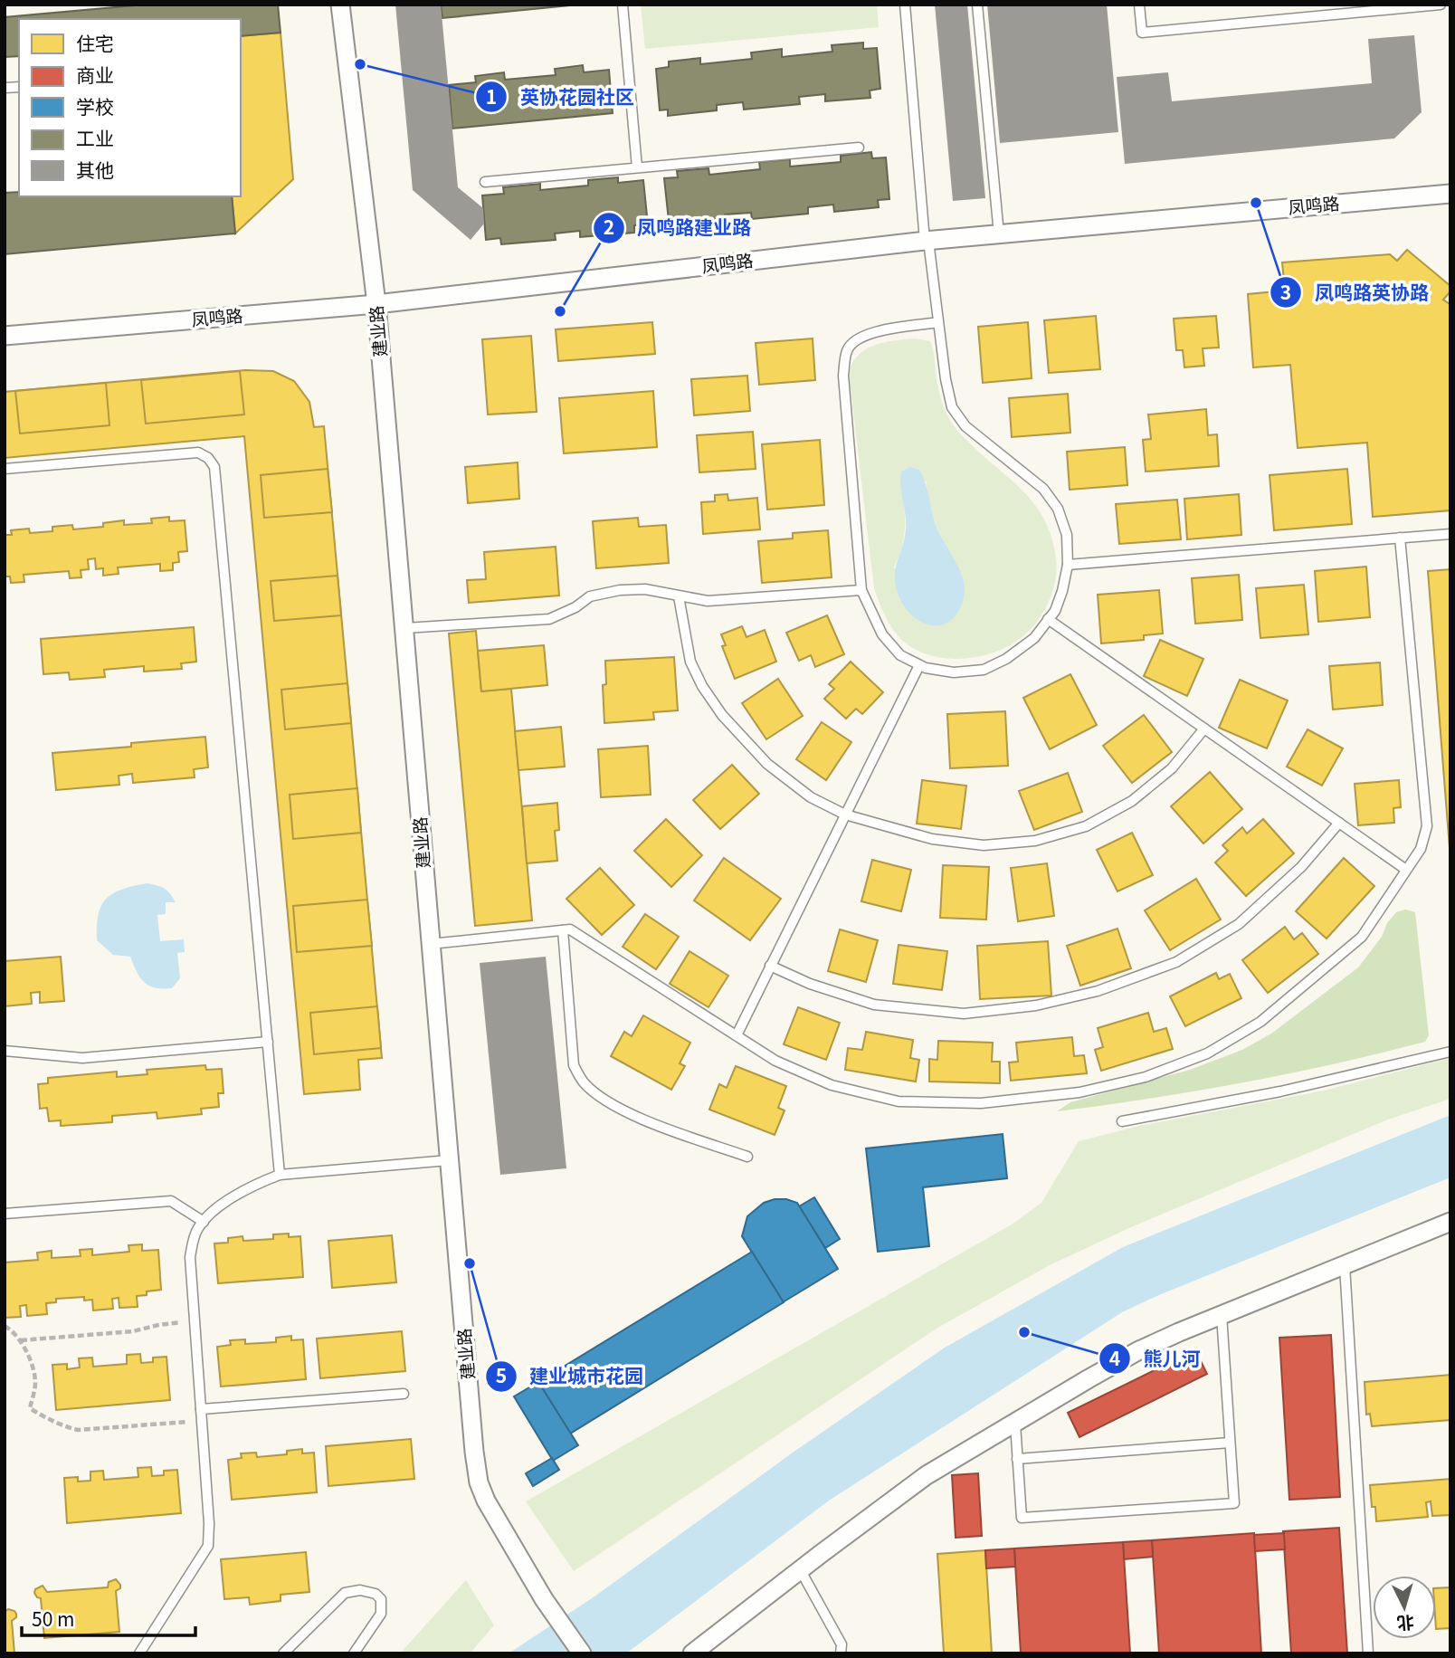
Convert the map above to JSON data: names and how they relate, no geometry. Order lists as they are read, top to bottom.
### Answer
{
  "streets": {
    "street": ["凤鸣路", "建业路"]
  },
  "crossings": [
    ["凤鸣路", "建业路"]
  ],
  "places": [
    "英协花园社区",
    "凤鸣路英协路",
    "凤鸣路建业路",
    "建业城市花园",
    "熊儿河"
  ],
  "legend": [
    "住宅",
    "商业",
    "学校",
    "工业",
    "其他"
  ],
  "scale_bar": "50 m",
  "north": "bottom"
}
